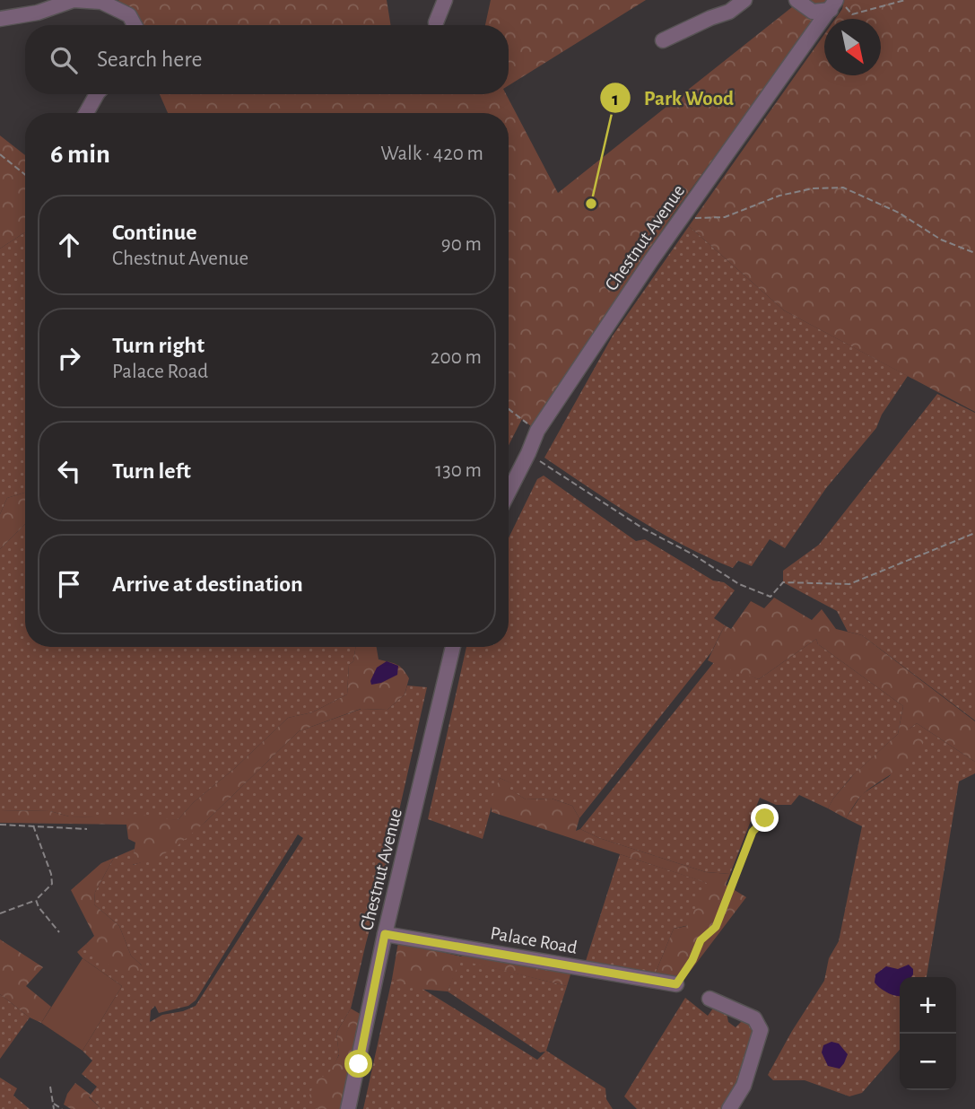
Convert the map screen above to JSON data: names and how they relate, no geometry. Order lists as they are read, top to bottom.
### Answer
{
  "streets": {
    "street": ["Chestnut Avenue", "Palace Road"]
  },
  "crossings": [
    ["Chestnut Avenue", "Palace Road"]
  ],
  "places": ["Park Wood"],
  "north": "bottom right",
  "page": {
    "search": "Search here",
    "heading": ["6 min", "Walk · 420 m"],
    "list": [
      ["Continue", "Chestnut Avenue", "90 m"],
      ["Turn right", "Palace Road", "200 m"],
      ["Turn left", "130 m"],
      "Arrive at destination"
    ],
    "map_buttons": ["+", "−"]
  }
}
